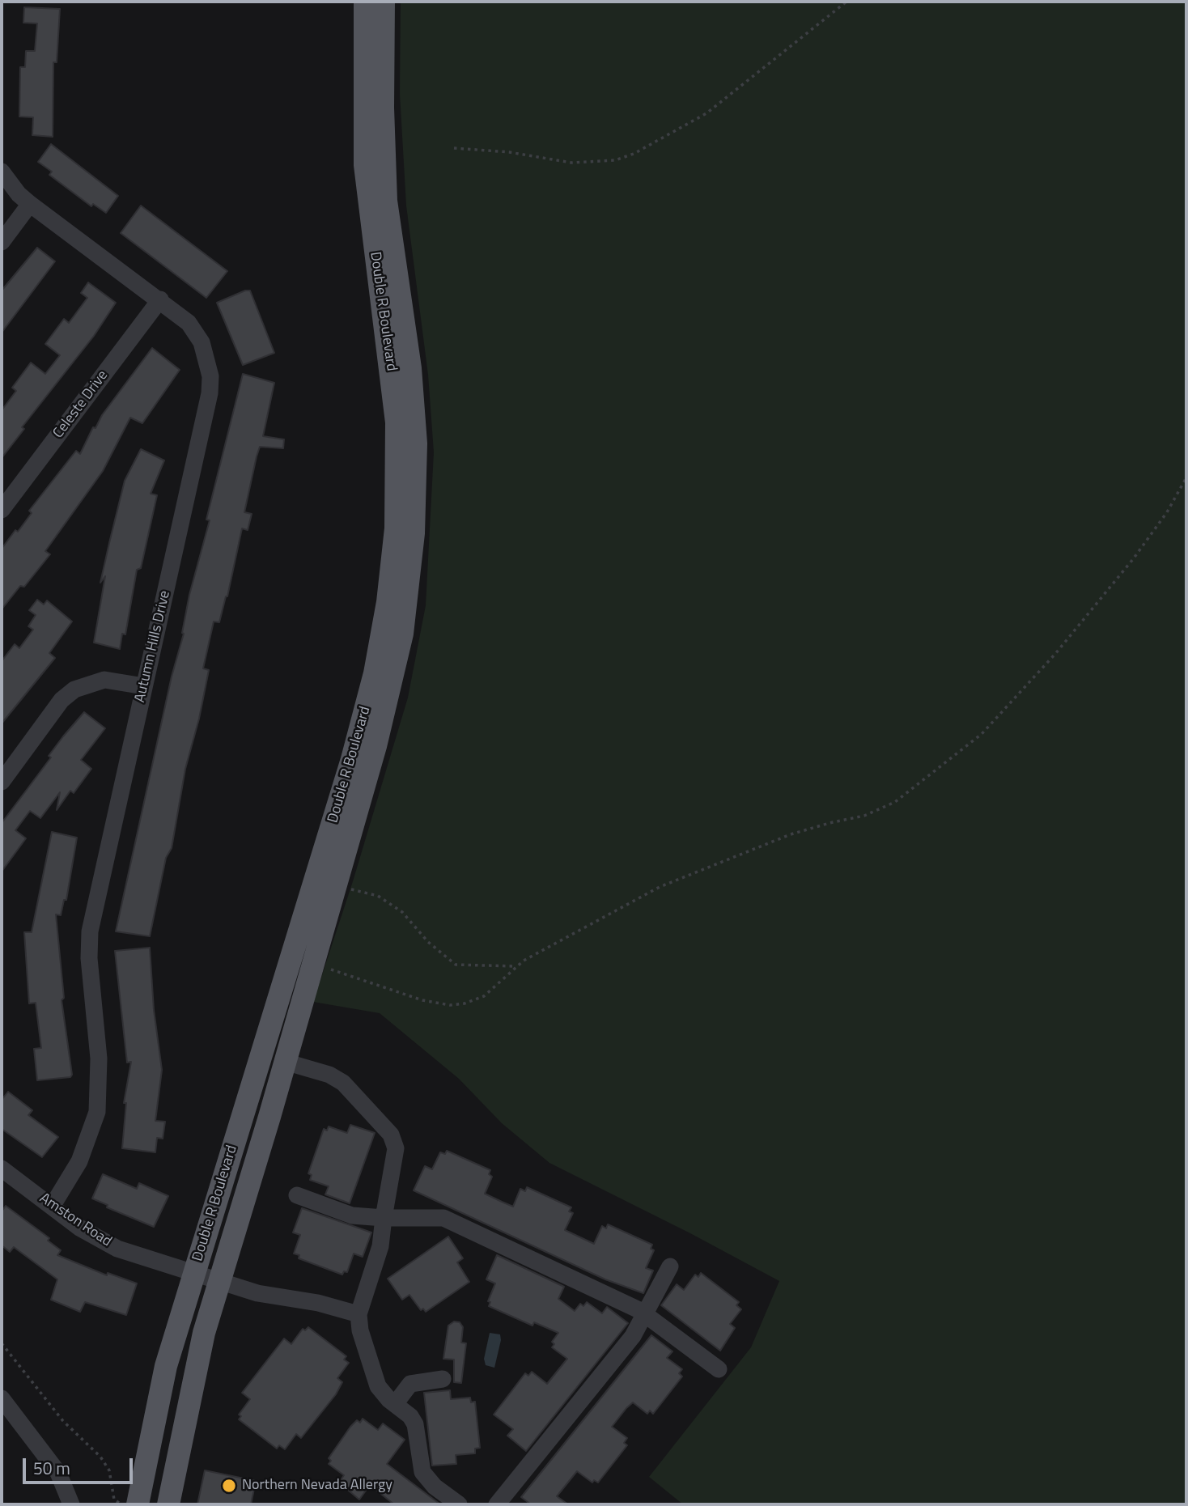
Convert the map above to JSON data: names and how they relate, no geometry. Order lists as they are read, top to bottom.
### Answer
{
  "streets": {
    "main road": ["Double R Boulevard"],
    "street": ["Celeste Drive", "Autumn Hills Drive", "Amston Road"]
  },
  "crossings": [
    ["Double R Boulevard", "Amston Road"],
    ["Celeste Drive", "Autumn Hills Drive"],
    ["Autumn Hills Drive", "Amston Road"]
  ],
  "places": ["Northern Nevada Allergy"],
  "scale_bar": "50 m"
}
